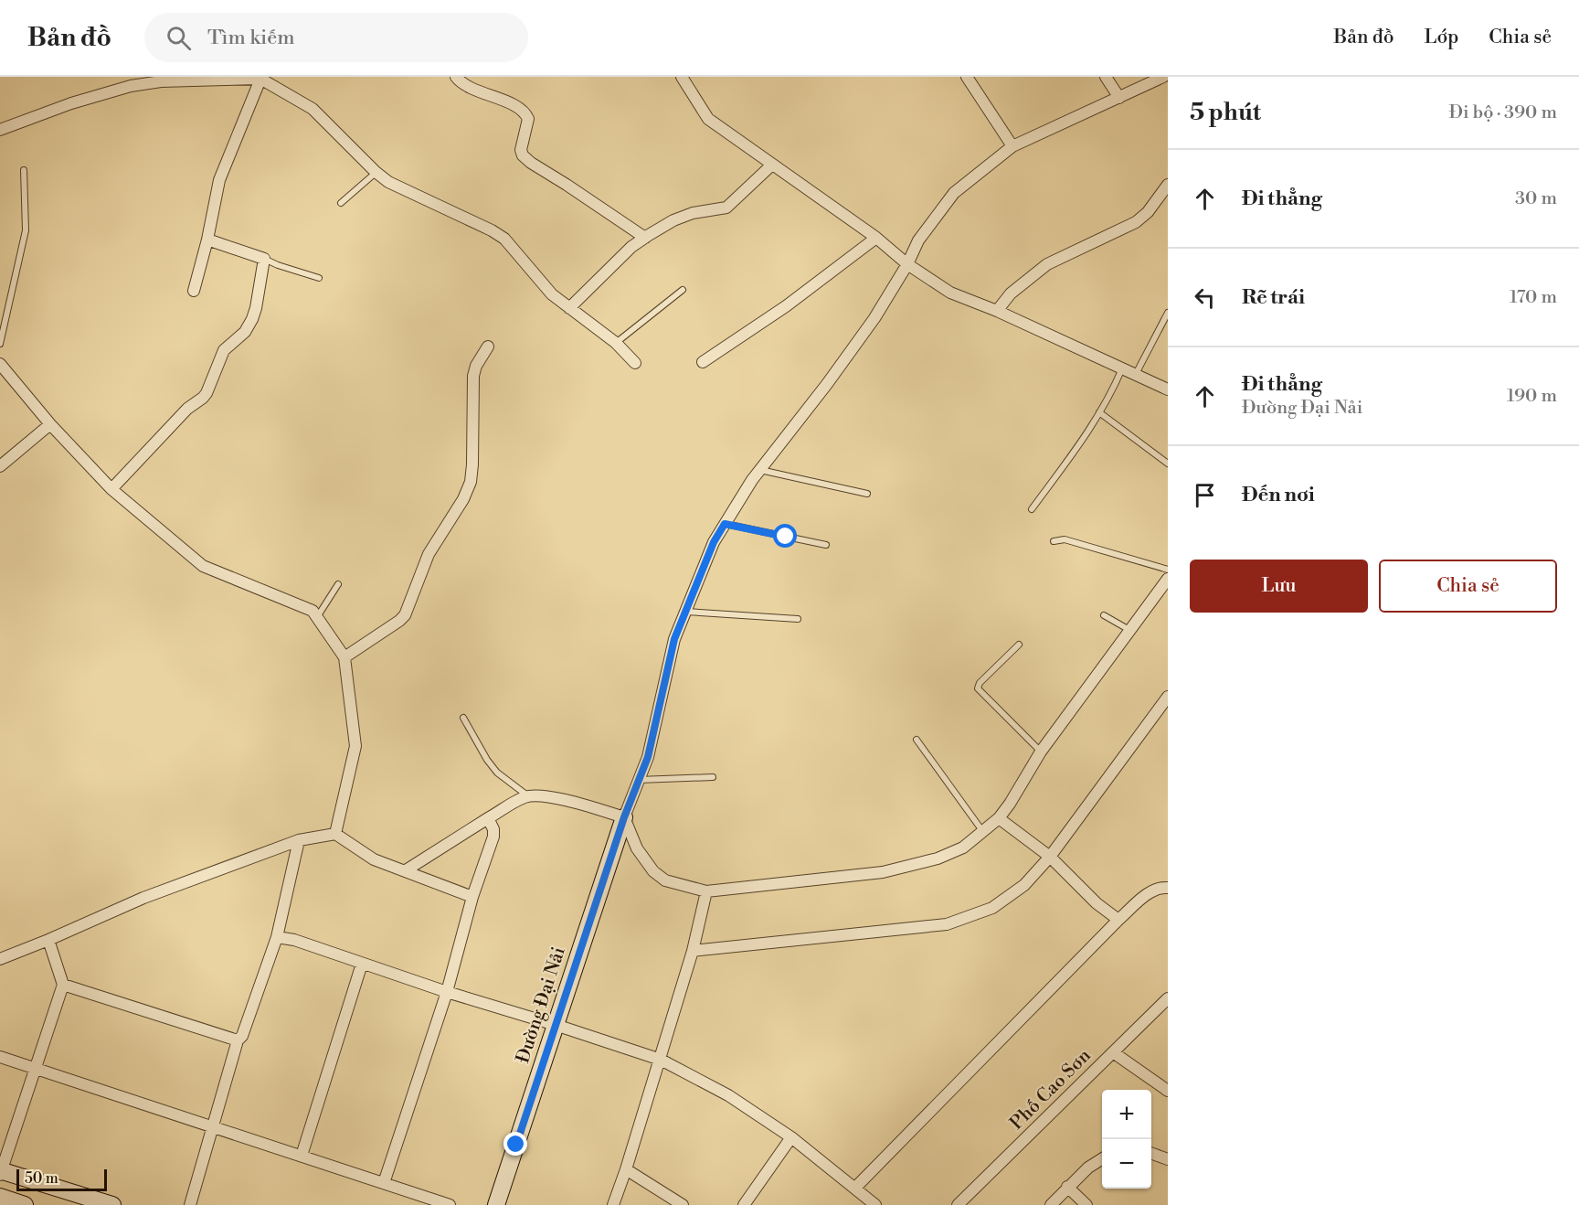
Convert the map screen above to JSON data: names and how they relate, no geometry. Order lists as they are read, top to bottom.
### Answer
{
  "streets": {
    "street": ["Đường Đại Nải", "Phố Cao Sơn"]
  },
  "scale_bar": "50 m",
  "page": {
    "header": "Bản đồ",
    "search": "Tìm kiếm",
    "nav": ["Bản đồ", "Lớp", "Chia sẻ"],
    "heading": ["5 phút", "Đi bộ · 390 m"],
    "list": [
      ["Đi thẳng", "30 m"],
      ["Rẽ trái", "170 m"],
      ["Đi thẳng", "Đường Đại Nải", "190 m"],
      "Đến nơi"
    ],
    "buttons": ["Lưu", "Chia sẻ"],
    "map_buttons": ["+", "−"],
    "scale": "50 m"
  }
}
